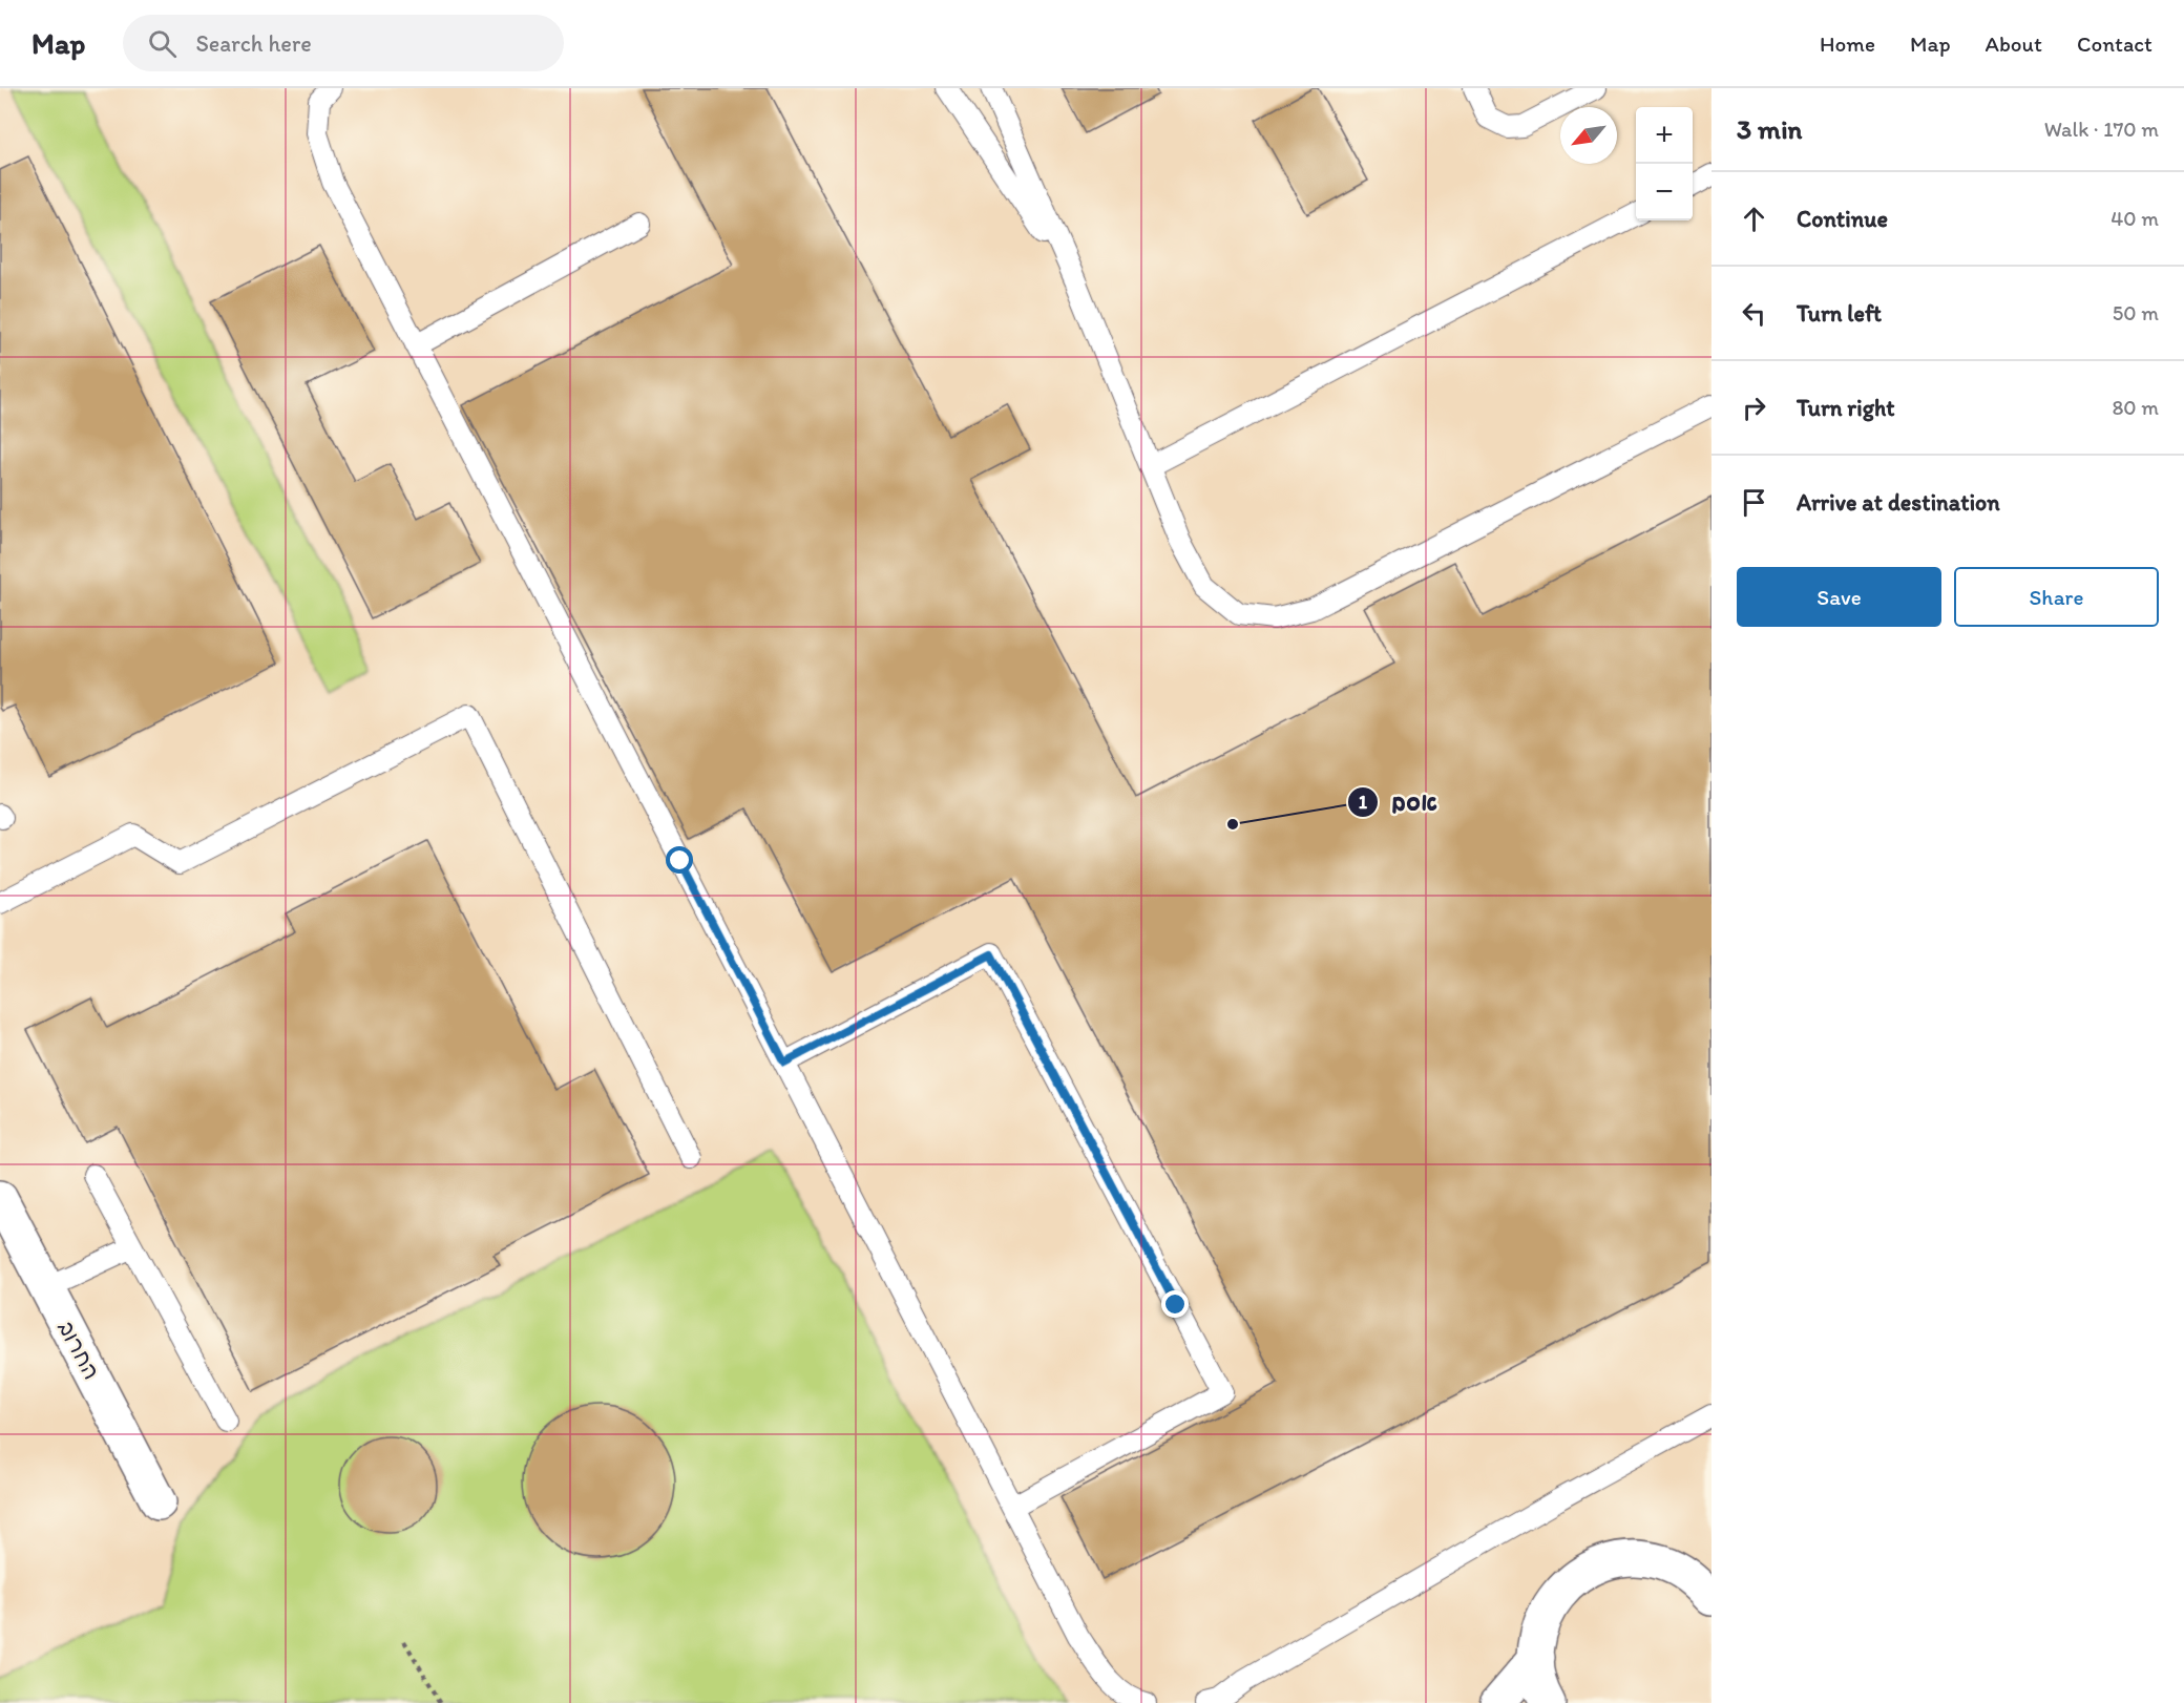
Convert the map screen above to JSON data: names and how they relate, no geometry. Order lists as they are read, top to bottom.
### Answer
{
  "streets": {
    "street": ["החרוב"]
  },
  "places": ["אסם"],
  "north": "bottom left",
  "page": {
    "header": "Map",
    "search": "Search here",
    "nav": [
      "Home",
      "Map",
      "About",
      "Contact"
    ],
    "heading": ["3 min", "Walk · 170 m"],
    "map_buttons": ["+", "−"],
    "list": [
      ["Continue", "40 m"],
      ["Turn left", "50 m"],
      ["Turn right", "80 m"],
      "Arrive at destination"
    ],
    "buttons": ["Save", "Share"]
  }
}
